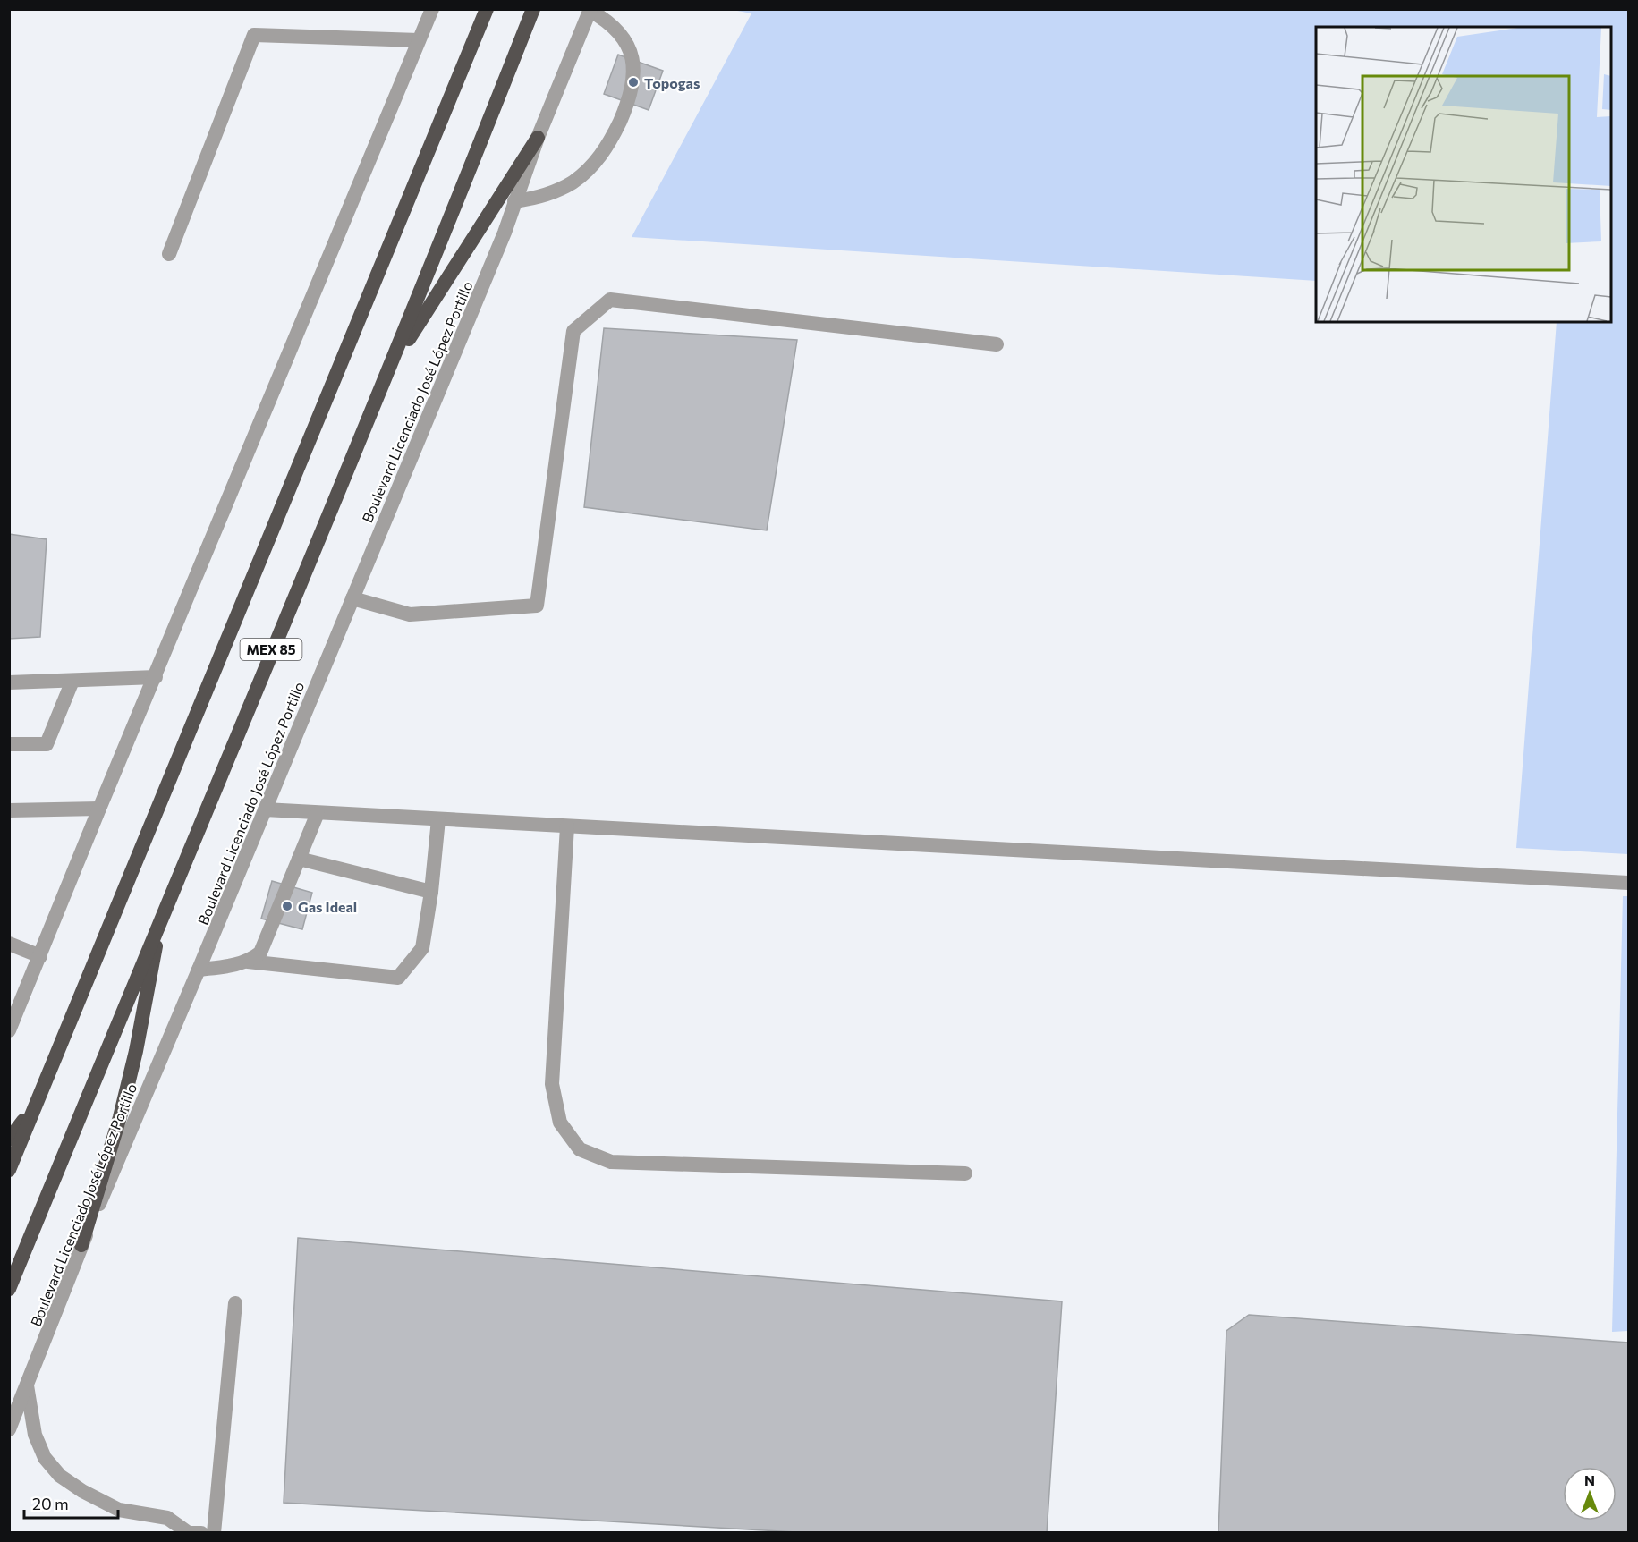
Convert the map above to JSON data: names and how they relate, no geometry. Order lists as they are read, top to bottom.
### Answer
{
  "streets": {
    "highway": ["MEX 85"],
    "street": ["Boulevard Licenciado José López Portillo"]
  },
  "places": ["Topogas", "Gas Ideal"],
  "scale_bar": "20 m",
  "north": "top"
}
